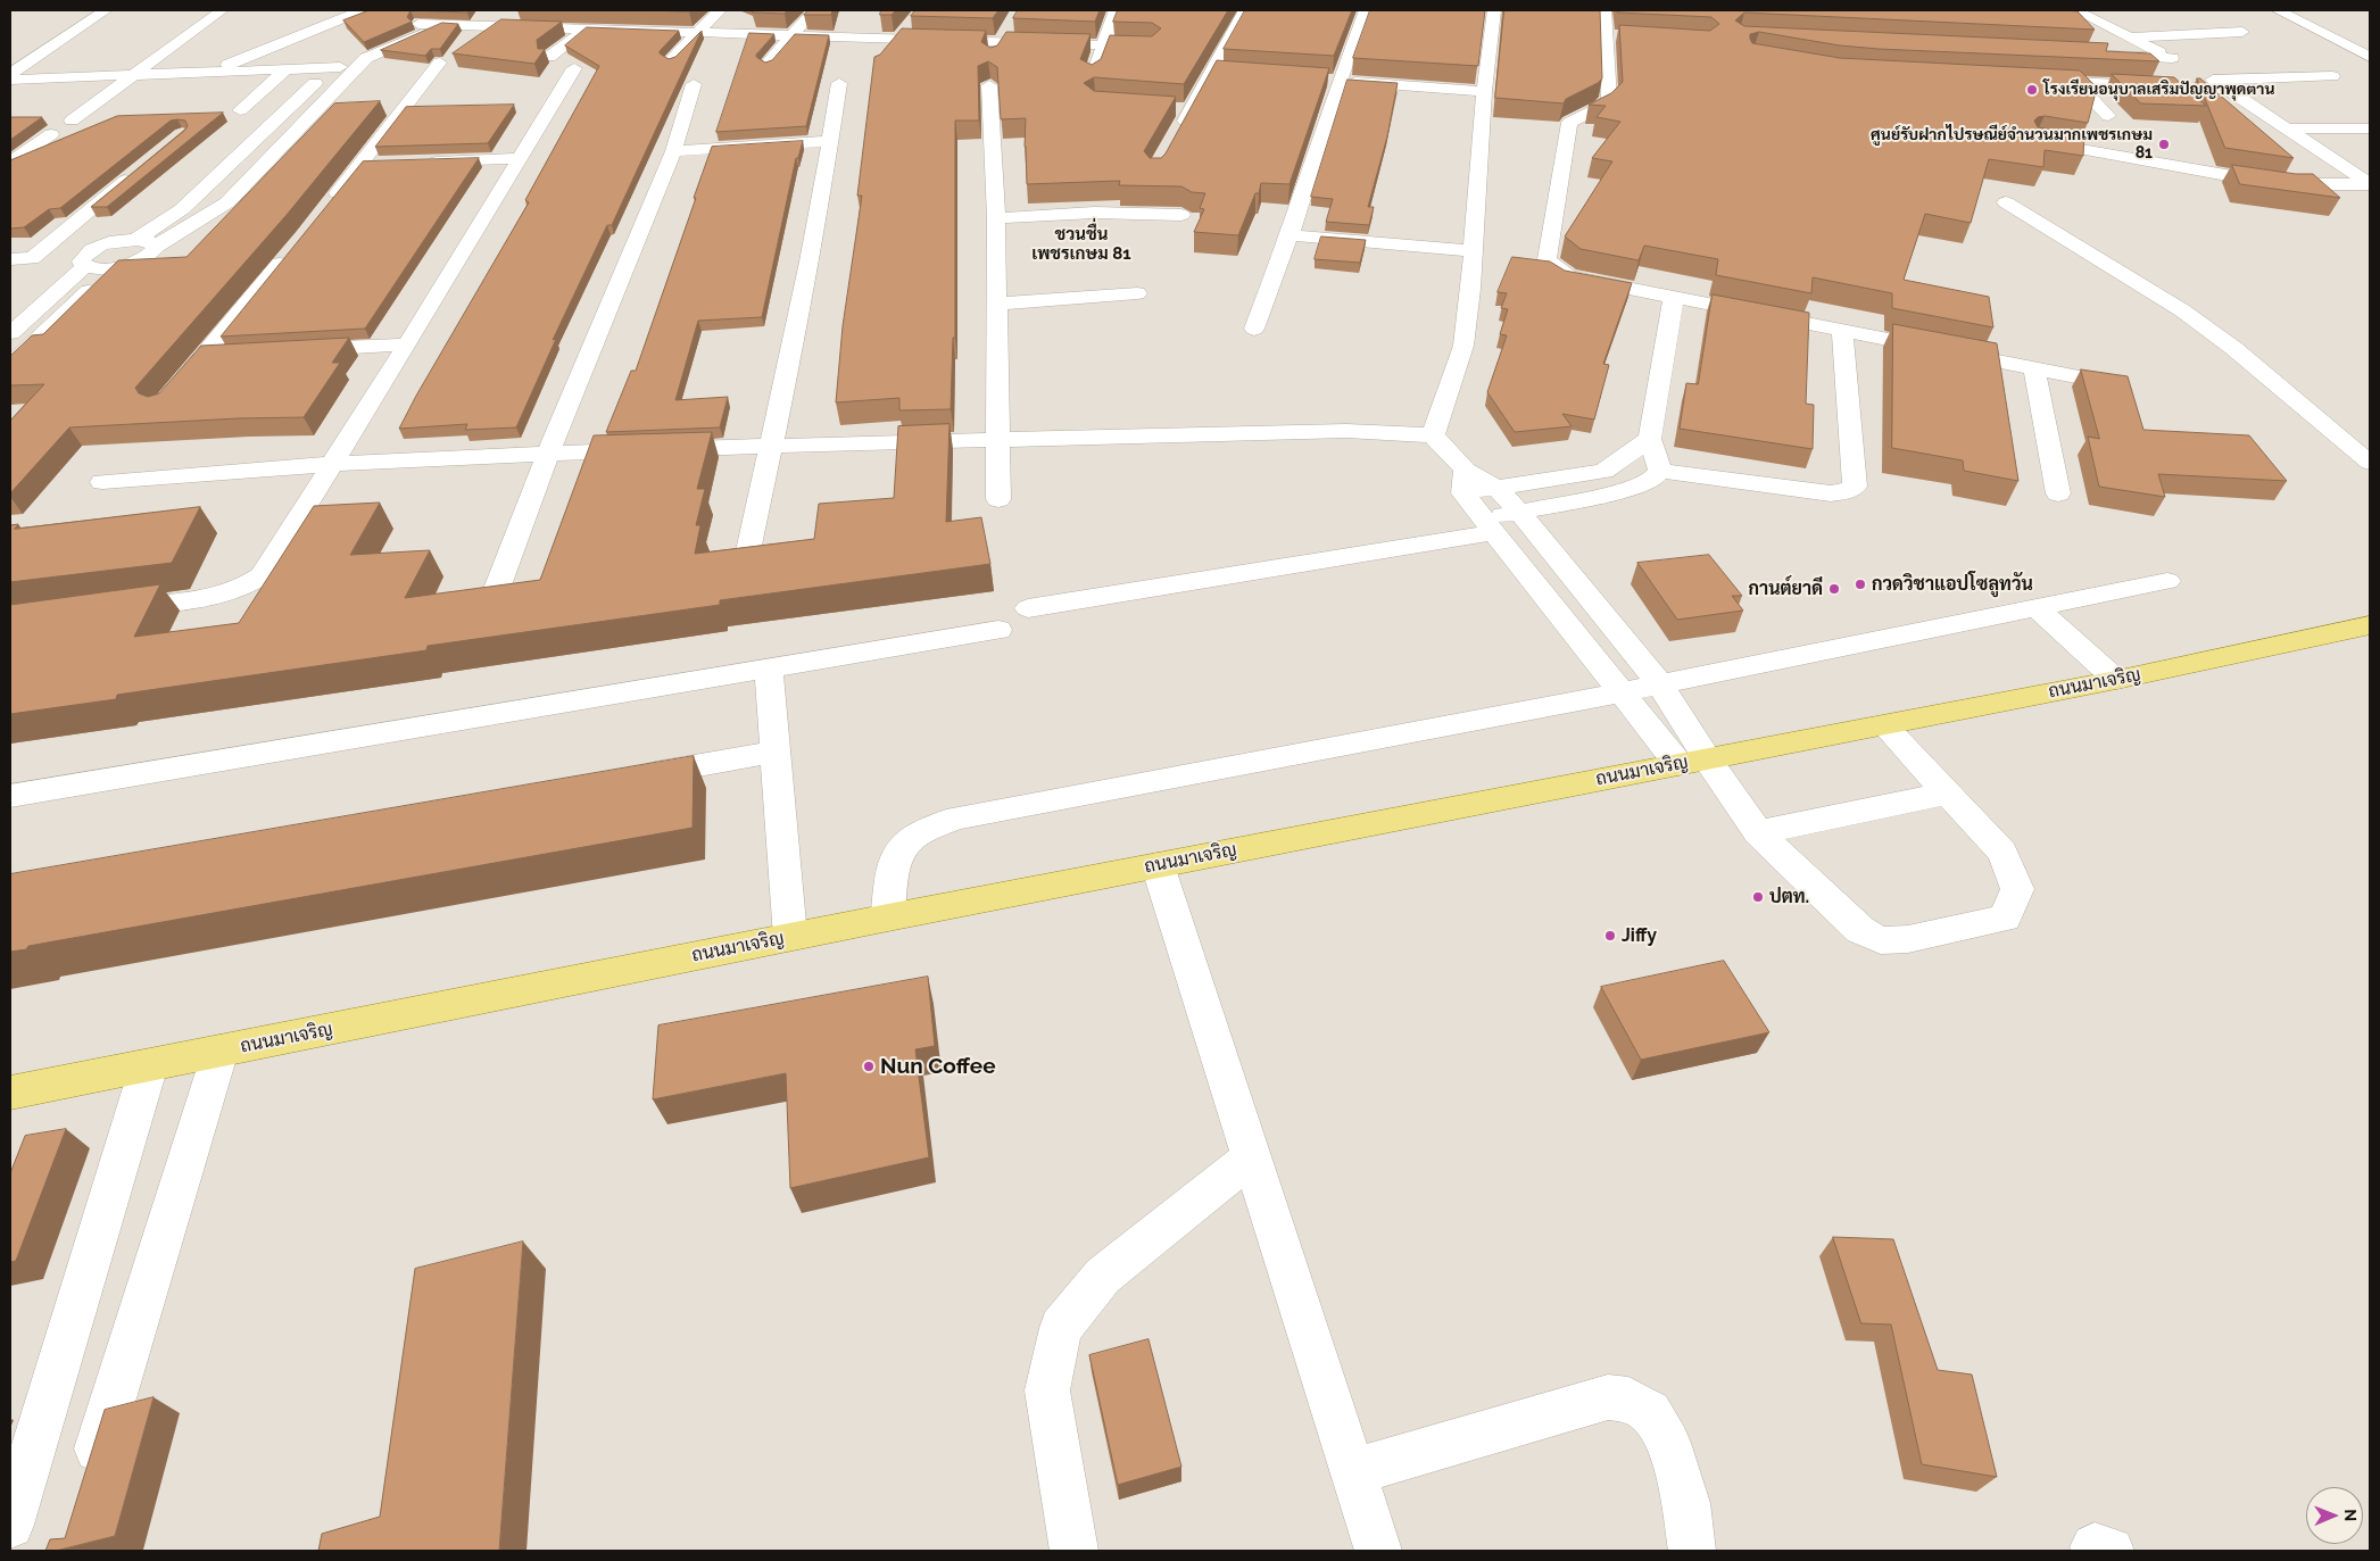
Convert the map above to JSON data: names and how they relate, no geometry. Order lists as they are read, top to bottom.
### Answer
{
  "streets": {
    "main road": ["ถนนมาเจริญ"]
  },
  "districts": ["ชวนชื่น เพชรเกษม 81"],
  "places": [
    "โรงเรียนอนุบาลเสริมปัญญาพุดตาน",
    "ศูนย์รับฝากไปรษณีย์จำนวนมากเพชรเกษม 81",
    "กวดวิชาแอปโซลูทวัน",
    "กานต์ยาดี",
    "ปตท.",
    "Jiffy",
    "Nun Coffee"
  ],
  "north": "right"
}
